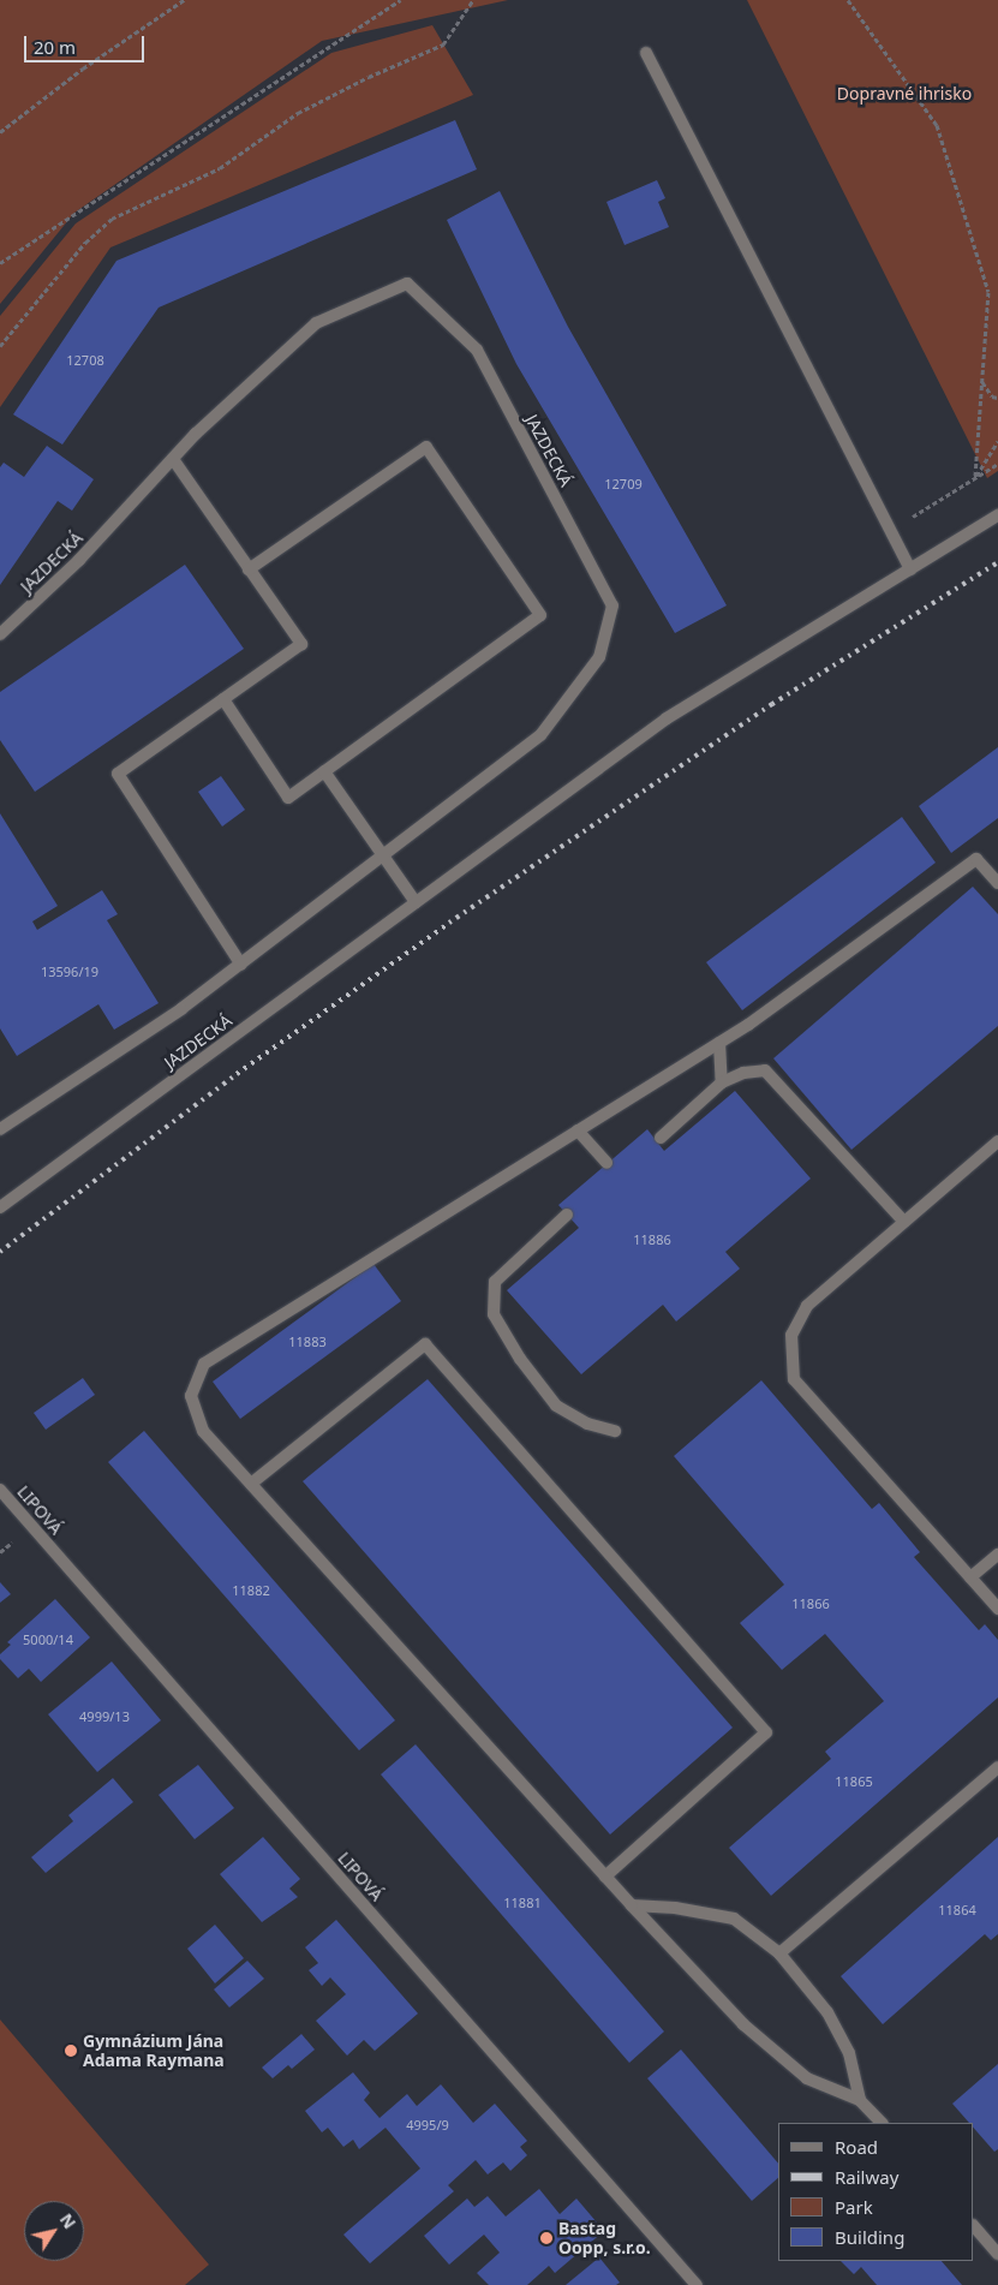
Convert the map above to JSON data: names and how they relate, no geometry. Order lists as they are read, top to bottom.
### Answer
{
  "streets": {
    "street": ["JAZDECKÁ", "LIPOVÁ"]
  },
  "parks": ["Dopravné ihrisko"],
  "places": ["Gymnázium Jána Adama Raymana", "Bastag Oopp, s.r.o."],
  "house_numbers": [
    "12708",
    "12709",
    "13596/19",
    "11886",
    "11883",
    "11882",
    "11866",
    "5000/14",
    "4999/13",
    "11865",
    "11881",
    "11864",
    "4995/9"
  ],
  "legend": [
    "Road",
    "Railway",
    "Park",
    "Building"
  ],
  "scale_bar": "20 m",
  "north": "top right"
}
